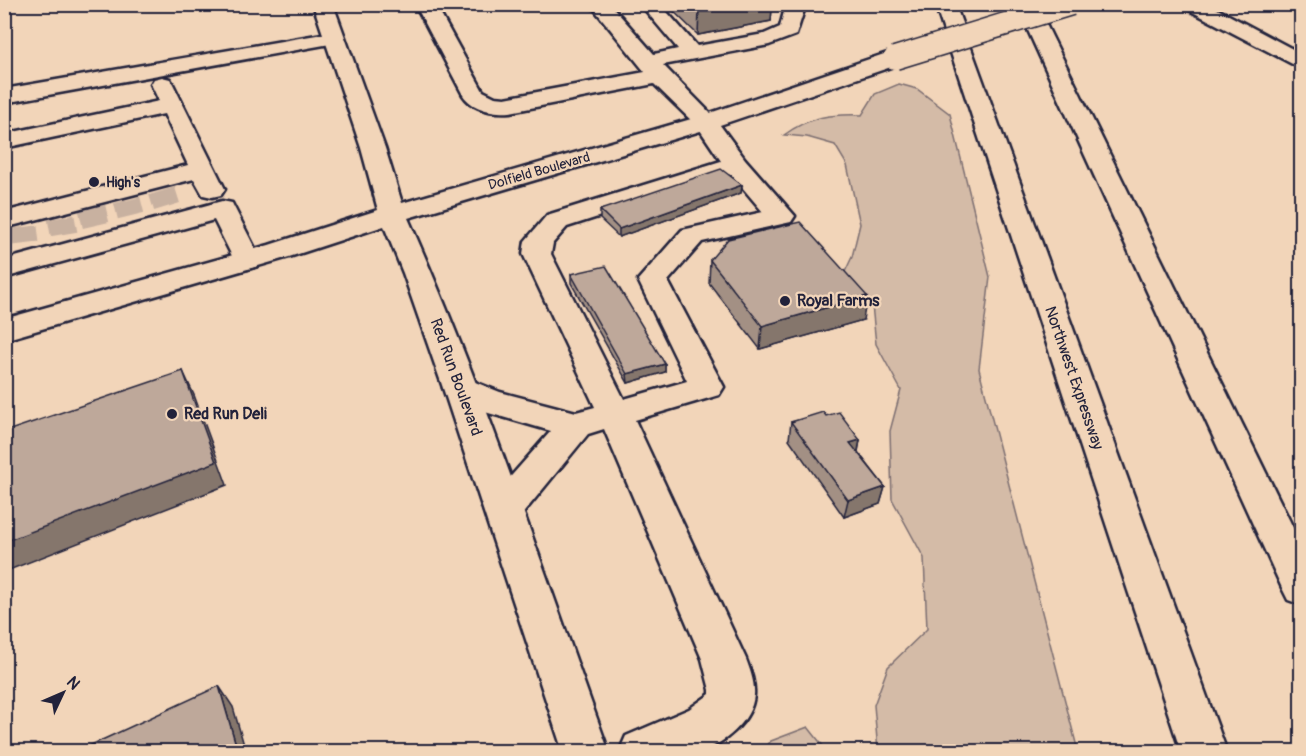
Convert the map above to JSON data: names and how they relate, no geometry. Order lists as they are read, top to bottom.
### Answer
{
  "streets": {
    "main road": ["Dolfield Boulevard", "Red Run Boulevard", "Northwest Expressway"]
  },
  "crossings": [
    ["Dolfield Boulevard", "Red Run Boulevard"]
  ],
  "places": ["High's", "Royal Farms", "Red Run Deli"],
  "north": "top right"
}
